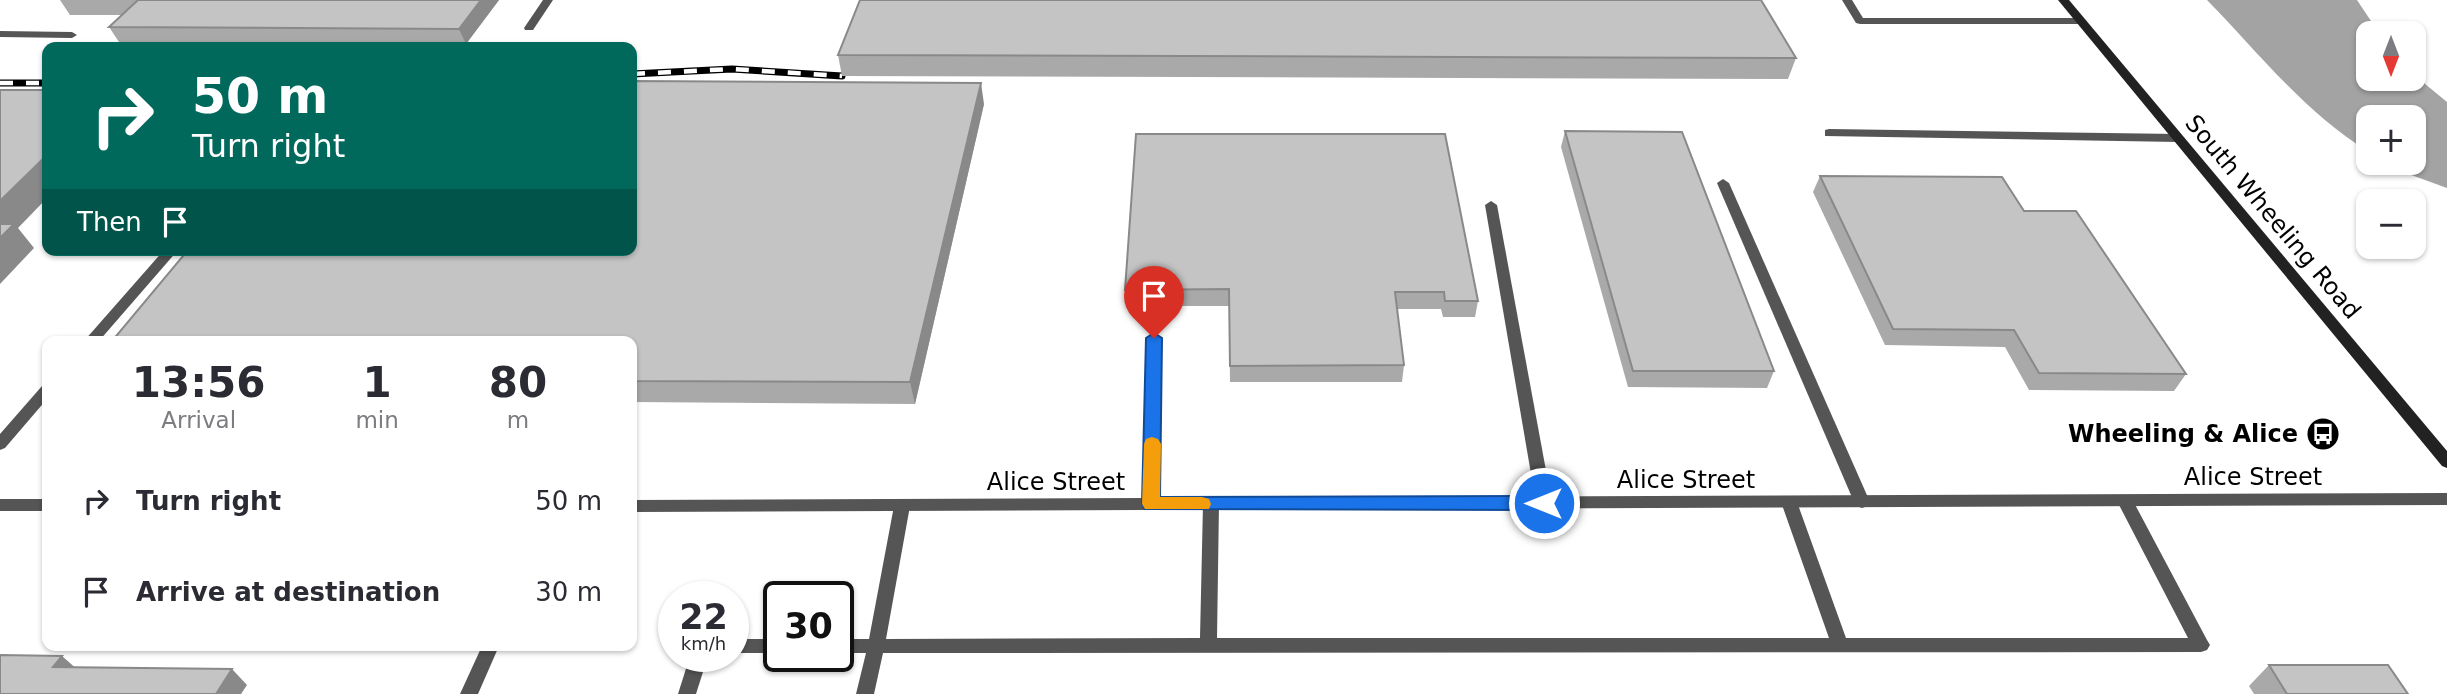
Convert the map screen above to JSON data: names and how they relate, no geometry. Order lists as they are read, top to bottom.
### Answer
{
  "streets": {
    "main road": ["South Wheeling Road"],
    "street": ["Alice Street"]
  },
  "places": {
    "bus stop": ["Wheeling & Alice"]
  },
  "north": "bottom",
  "page": {
    "map_buttons": ["+", "−"],
    "turn": ["50 m", "Turn right"],
    "then": "Then",
    "eta": [
      "13:56",
      "Arrival",
      "1",
      "min",
      "80",
      "m"
    ],
    "list": [
      {
        "name": "Turn right",
        "value": "50 m"
      },
      {
        "name": "Arrive at destination",
        "value": "30 m"
      }
    ],
    "speed": "22 km/h",
    "limit": "30"
  }
}
